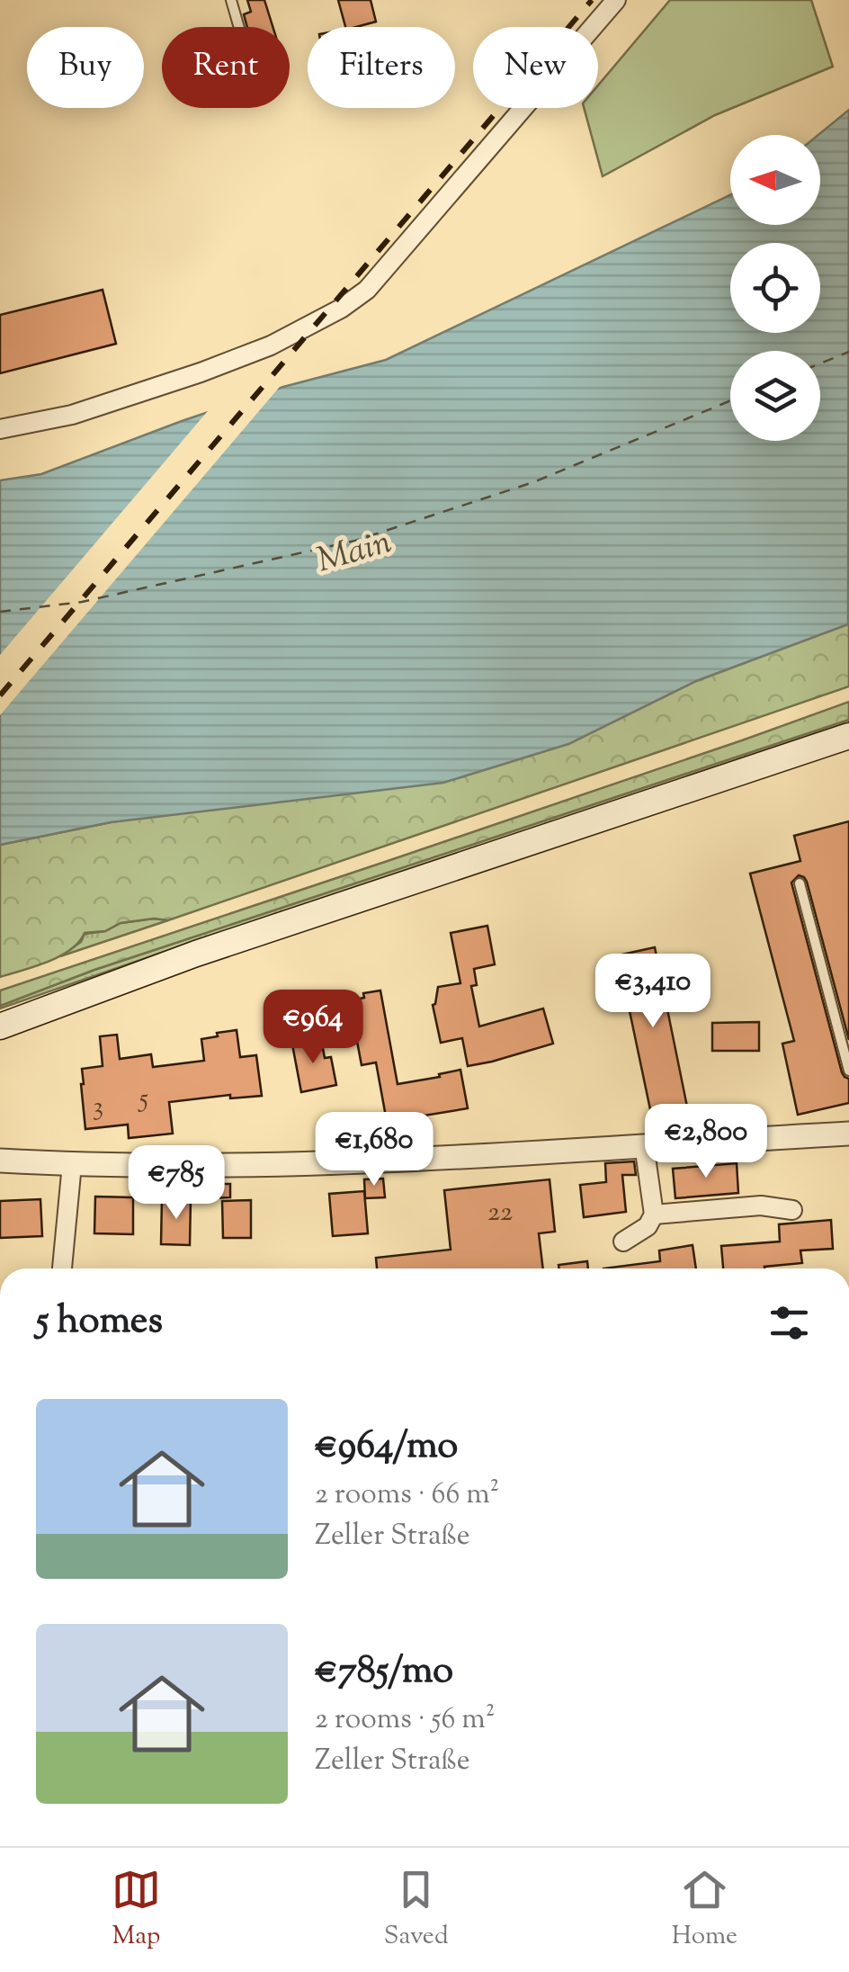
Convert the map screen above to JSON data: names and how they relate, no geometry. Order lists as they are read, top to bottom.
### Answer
{
  "water": ["Main"],
  "house_numbers": ["5", "3", "22"],
  "north": "left",
  "page": {
    "chip": [
      "Buy",
      "Rent",
      "Filters",
      "New"
    ],
    "price": [
      "€3,410",
      "€964",
      "€2,800",
      "€1,680",
      "€785"
    ],
    "heading": "5 homes",
    "list": [
      {
        "name": "€964/mo",
        "note": "2 rooms · 66 m² · Zeller Straße"
      },
      {
        "name": "€785/mo",
        "note": "2 rooms · 56 m² · Zeller Straße"
      }
    ],
    "tabs": ["Map", "Saved", "Home"]
  }
}
